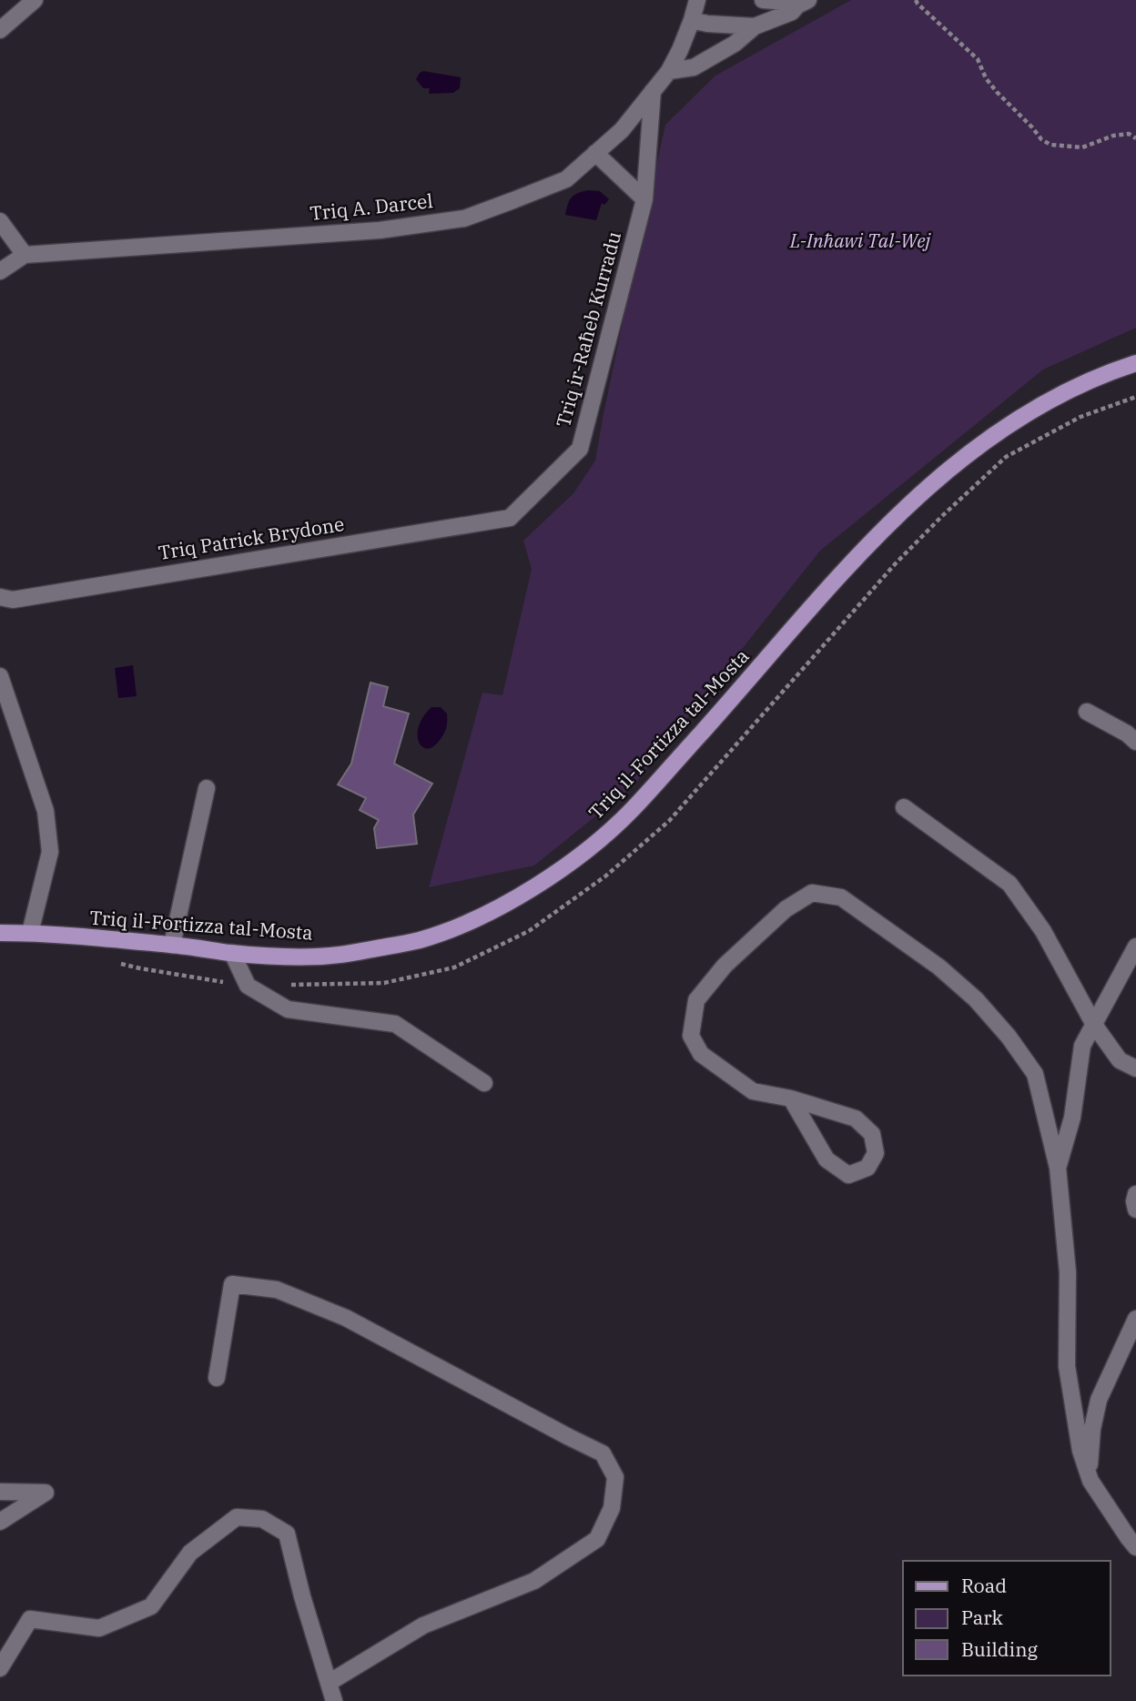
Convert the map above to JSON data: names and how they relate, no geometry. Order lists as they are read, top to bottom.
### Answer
{
  "streets": {
    "main road": ["Triq il-Fortizza tal-Mosta"],
    "street": ["Triq A. Darcel", "Triq ir-Raħeb Kurradu", "Triq Patrick Brydone"]
  },
  "crossings": [
    ["Triq A. Darcel", "Triq ir-Raħeb Kurradu"],
    ["Triq ir-Raħeb Kurradu", "Triq Patrick Brydone"]
  ],
  "parks": ["L-Inħawi Tal-Wej"],
  "legend": ["Road", "Park", "Building"]
}
